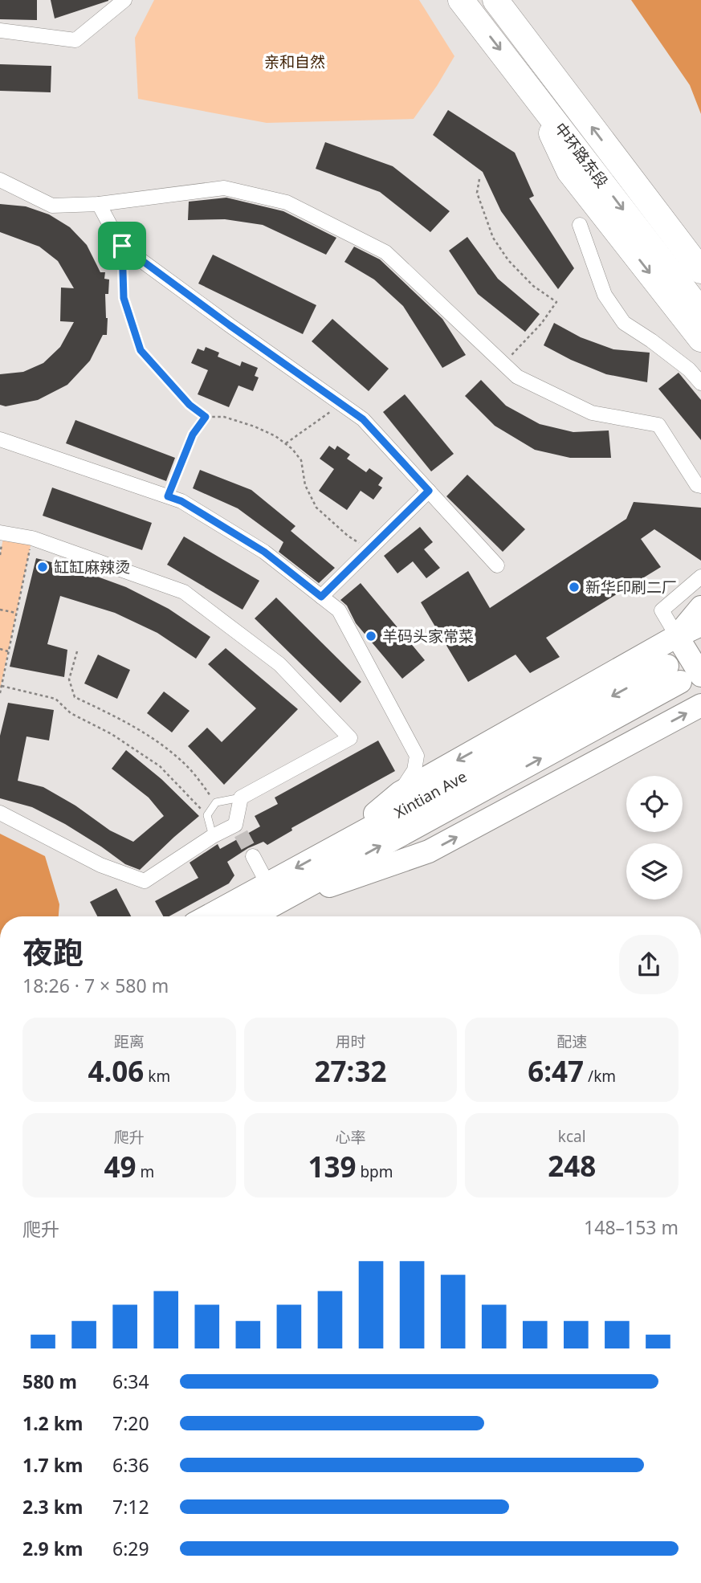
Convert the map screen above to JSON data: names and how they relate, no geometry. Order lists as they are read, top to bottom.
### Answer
{
  "streets": {
    "highway": ["中环路东段"],
    "main road": ["Xintian Ave"]
  },
  "parks": ["亲和自然"],
  "places": ["缸缸麻辣烫", "新华印刷二厂", "羊码头家常菜"],
  "page": {
    "heading": ["夜跑", "18:26 · 7 × 580 m"],
    "stats": [
      ["距离", "4.06 km"],
      ["用时", "27:32"],
      ["配速", "6:47 /km"],
      ["爬升", "49 m"],
      ["心率", "139 bpm"],
      ["kcal", "248"]
    ],
    "chart": ["爬升", "148–153 m"],
    "list": [
      {
        "name": "580 m",
        "note": "6:34"
      },
      {
        "name": "1.2 km",
        "note": "7:20"
      },
      {
        "name": "1.7 km",
        "note": "6:36"
      },
      {
        "name": "2.3 km",
        "note": "7:12"
      },
      {
        "name": "2.9 km",
        "note": "6:29"
      }
    ]
  }
}
